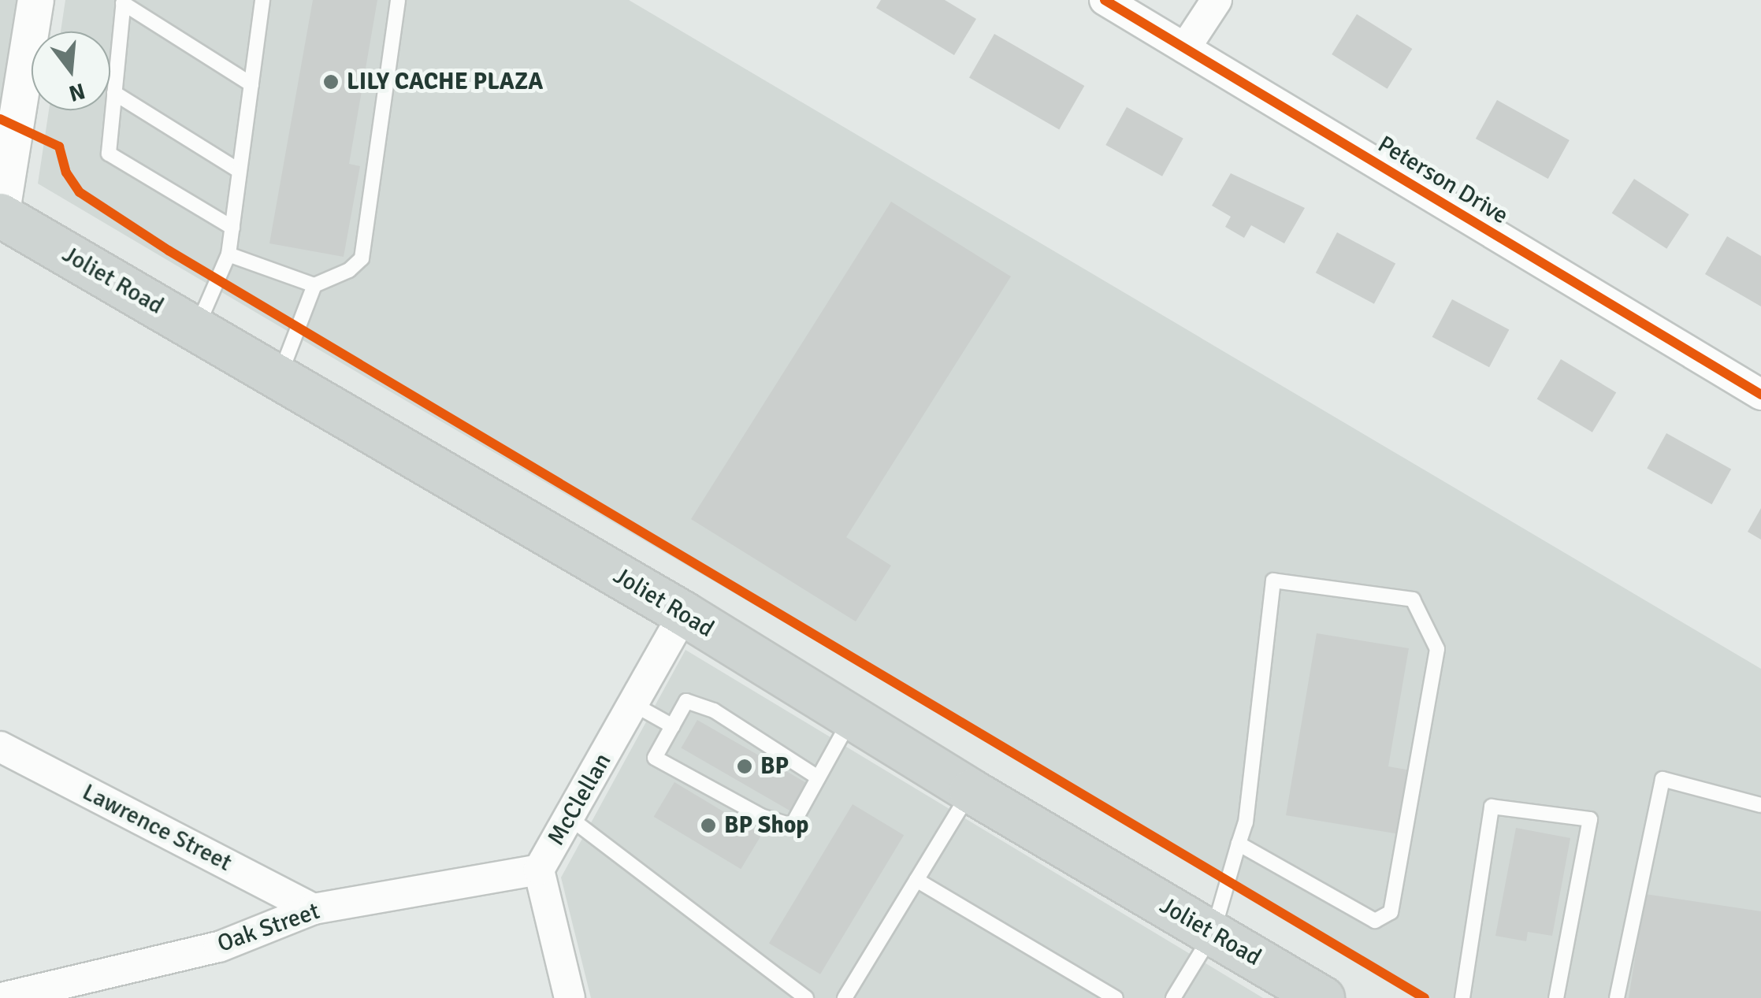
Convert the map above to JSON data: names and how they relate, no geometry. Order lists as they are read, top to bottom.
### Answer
{
  "streets": {
    "main road": ["Joliet Road"],
    "street": [
      "Peterson Drive",
      "McClellan",
      "Lawrence Street",
      "Oak Street"
    ]
  },
  "crossings": [
    ["Joliet Road", "McClellan"],
    ["McClellan", "Oak Street"],
    ["Lawrence Street", "Oak Street"]
  ],
  "places": ["LILY CACHE PLAZA", "BP", "BP Shop"],
  "north": "bottom"
}
